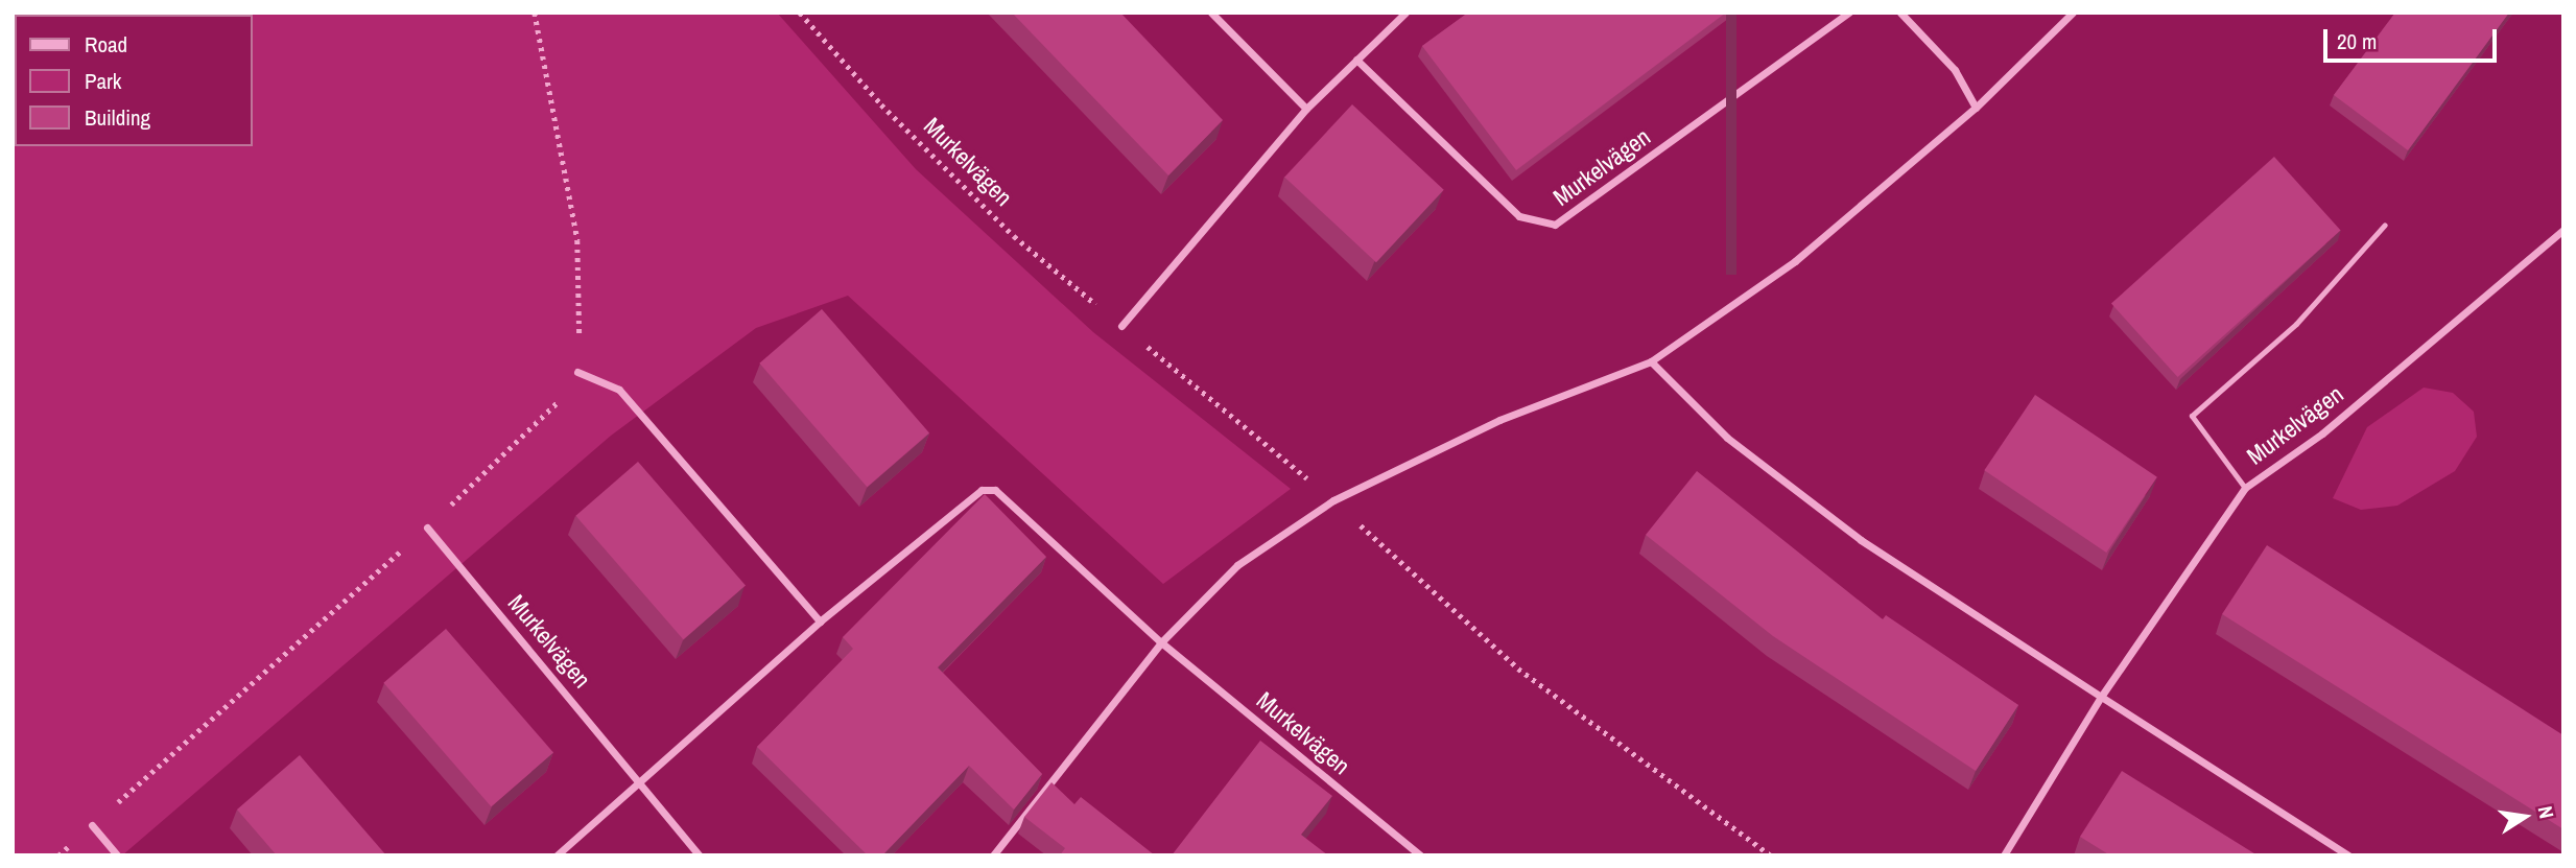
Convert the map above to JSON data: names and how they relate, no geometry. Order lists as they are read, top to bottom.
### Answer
{
  "streets": {
    "street": ["Murkelvägen"]
  },
  "legend": ["Road", "Park", "Building"],
  "scale_bar": "20 m",
  "north": "right"
}
